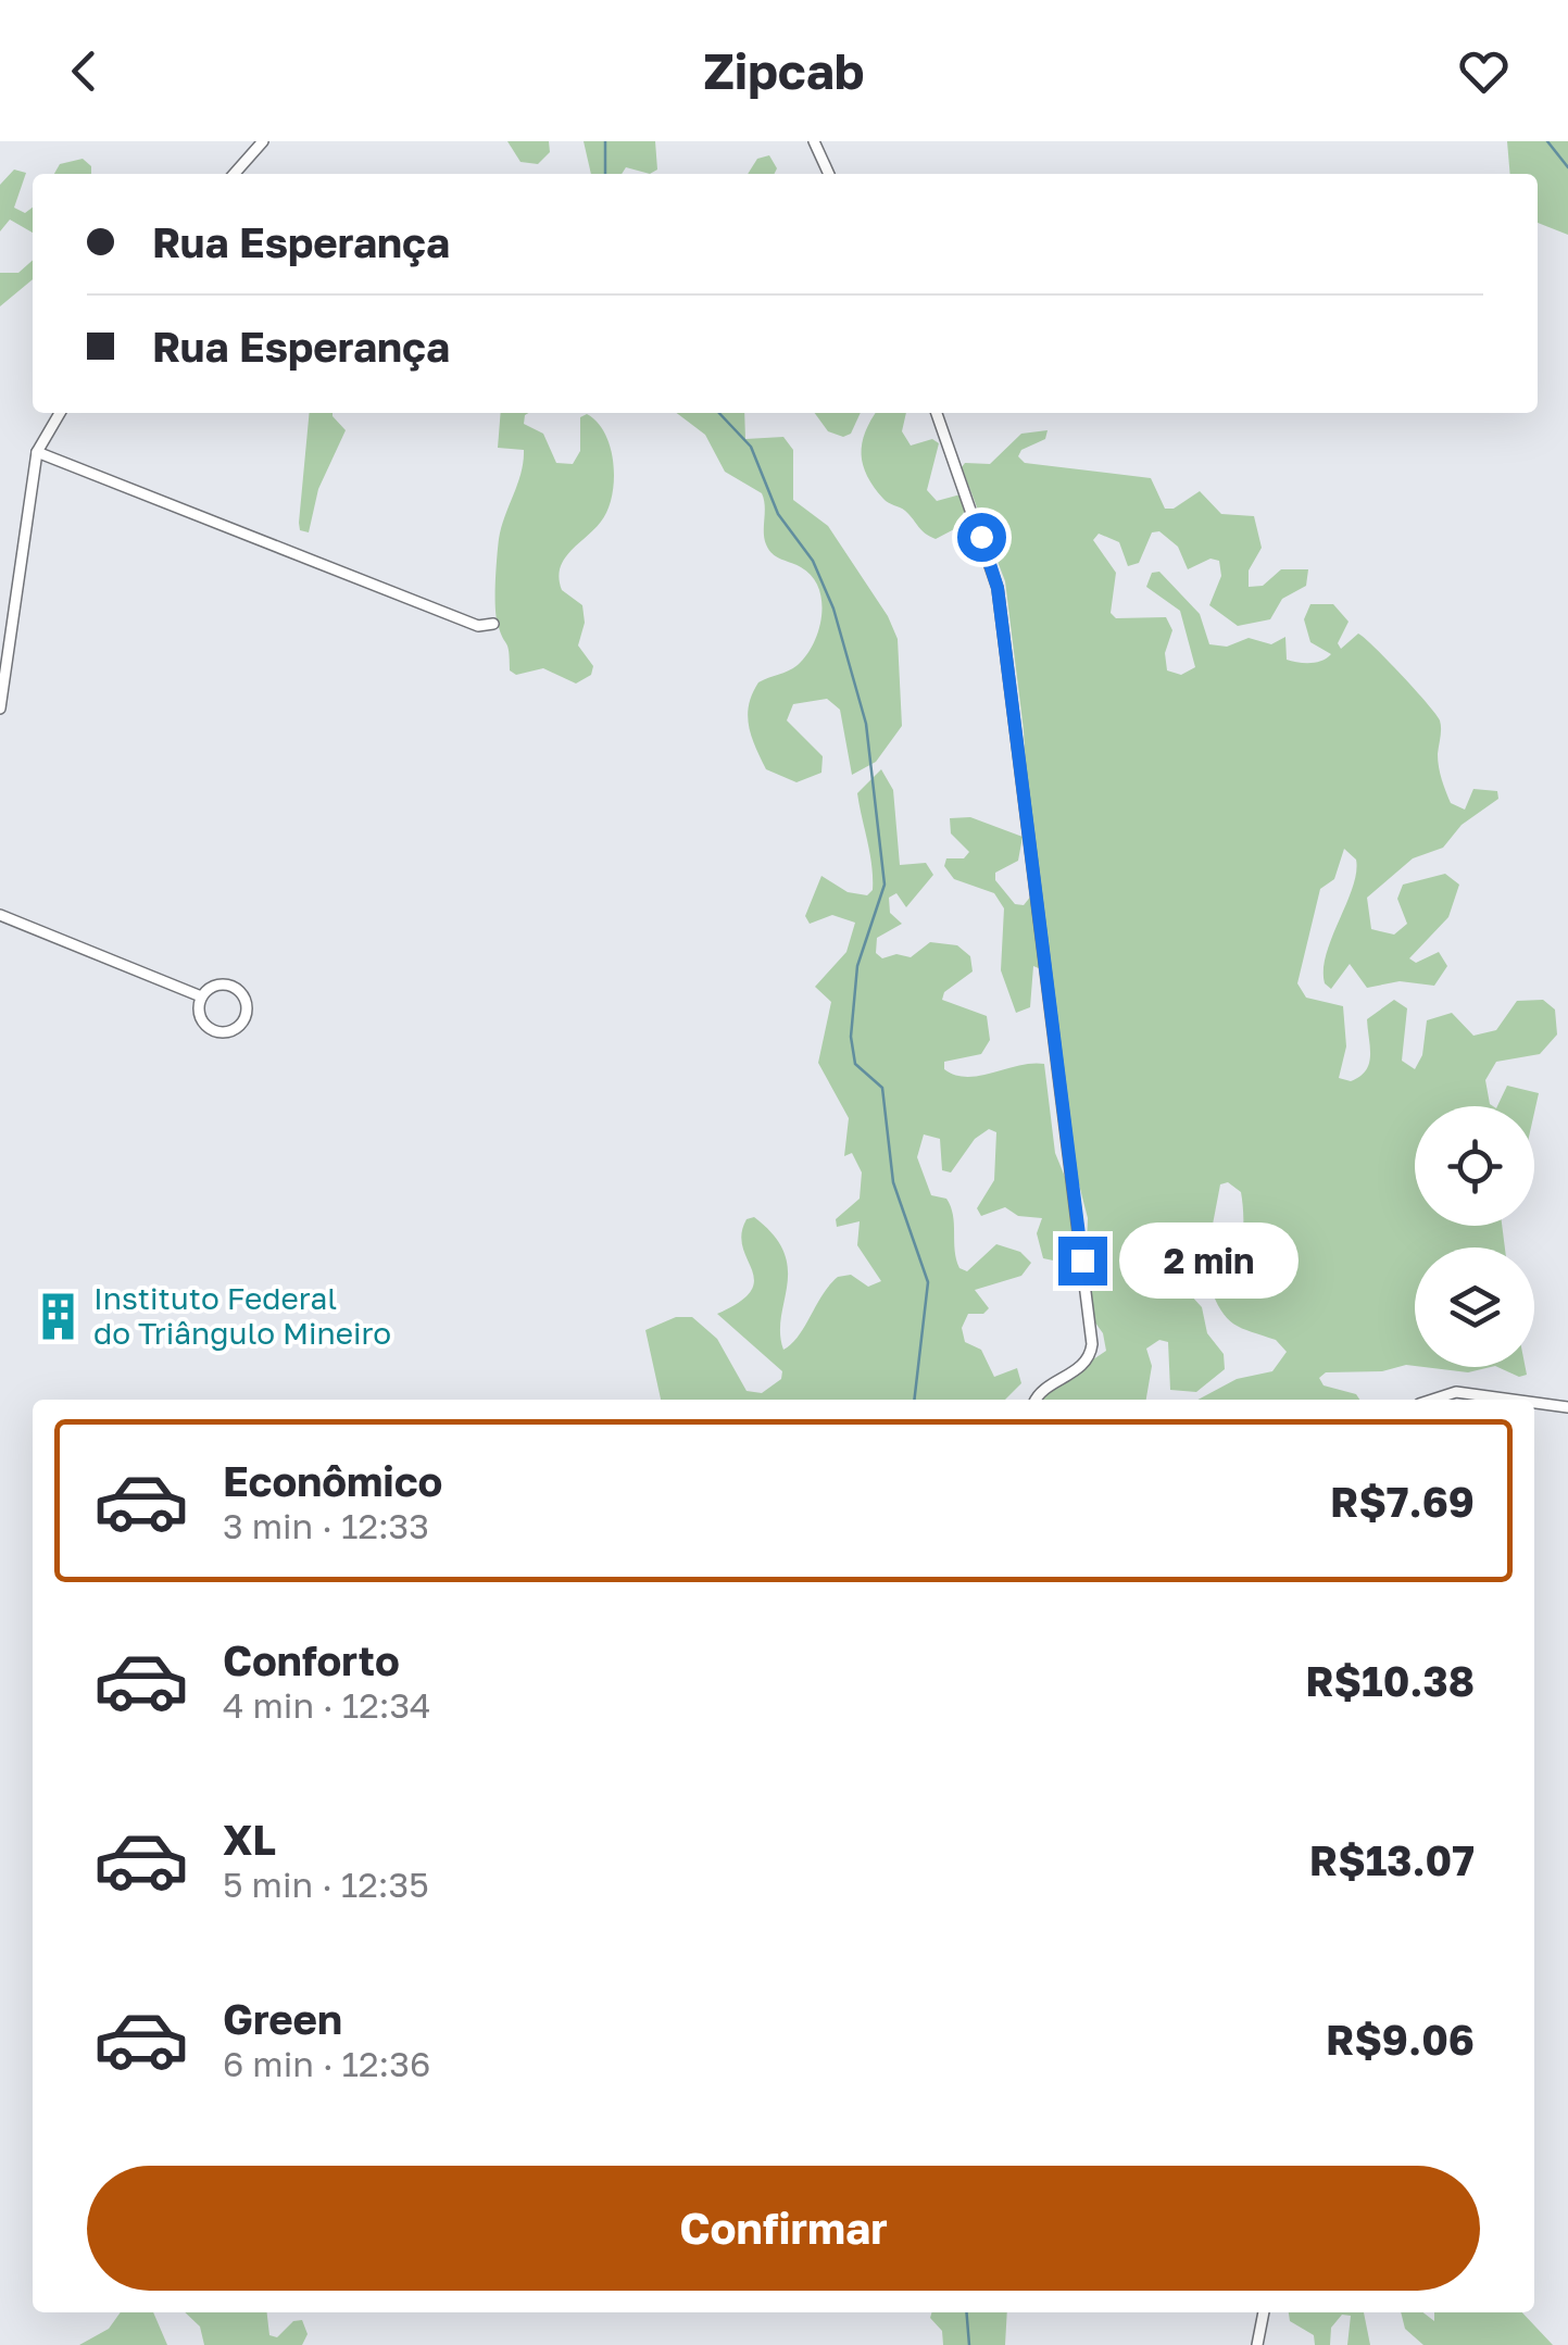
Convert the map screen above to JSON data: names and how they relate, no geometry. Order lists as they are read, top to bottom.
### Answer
{
  "places": {
    "building": ["Instituto Federal do Triângulo Mineiro"]
  },
  "page": {
    "header": "Zipcab",
    "banner": ["Rua Esperança", "Rua Esperança"],
    "bubble": "2 min",
    "list": [
      {
        "name": "Econômico",
        "note": "3 min · 12:33",
        "value": "R$7.69"
      },
      {
        "name": "Conforto",
        "note": "4 min · 12:34",
        "value": "R$10.38"
      },
      {
        "name": "XL",
        "note": "5 min · 12:35",
        "value": "R$13.07"
      },
      {
        "name": "Green",
        "note": "6 min · 12:36",
        "value": "R$9.06"
      }
    ],
    "buttons": "Confirmar"
  }
}
